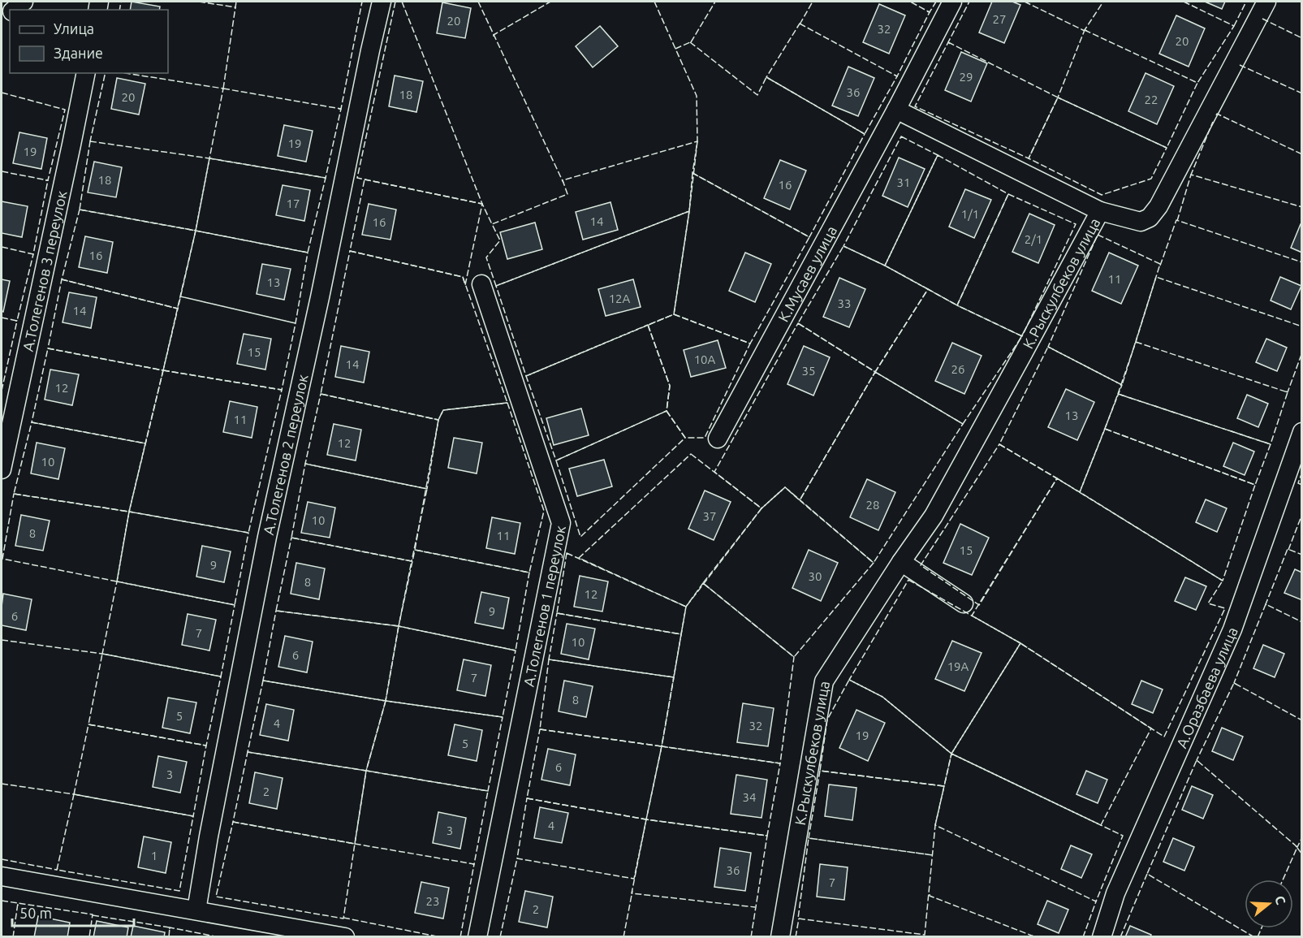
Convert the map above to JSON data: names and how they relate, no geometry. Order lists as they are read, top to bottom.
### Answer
{
  "streets": {
    "street": [
      "А.Толегенов 3 переулок",
      "К.Мусаев улица",
      "К.Рыскулбеков улица",
      "А.Толегенов 2 переулок",
      "А.Толегенов 1 переулок",
      "А.Оразбаева улица"
    ]
  },
  "house_numbers": [
    "27",
    "20",
    "32",
    "20",
    "29",
    "36",
    "18",
    "20",
    "22",
    "19",
    "19",
    "18",
    "31",
    "16",
    "17",
    "1/1",
    "14",
    "16",
    "2/1",
    "16",
    "11",
    "13",
    "12А",
    "33",
    "14",
    "15",
    "10А",
    "14",
    "26",
    "35",
    "12",
    "13",
    "11",
    "12",
    "10",
    "28",
    "37",
    "10",
    "8",
    "11",
    "15",
    "9",
    "30",
    "8",
    "12",
    "9",
    "6",
    "7",
    "10",
    "6",
    "19А",
    "7",
    "8",
    "5",
    "4",
    "32",
    "19",
    "5",
    "6",
    "3",
    "2",
    "34",
    "4",
    "3",
    "1",
    "36",
    "7",
    "23",
    "2"
  ],
  "legend": ["Улица", "Здание"],
  "scale_bar": "50 m",
  "north": "right"
}
